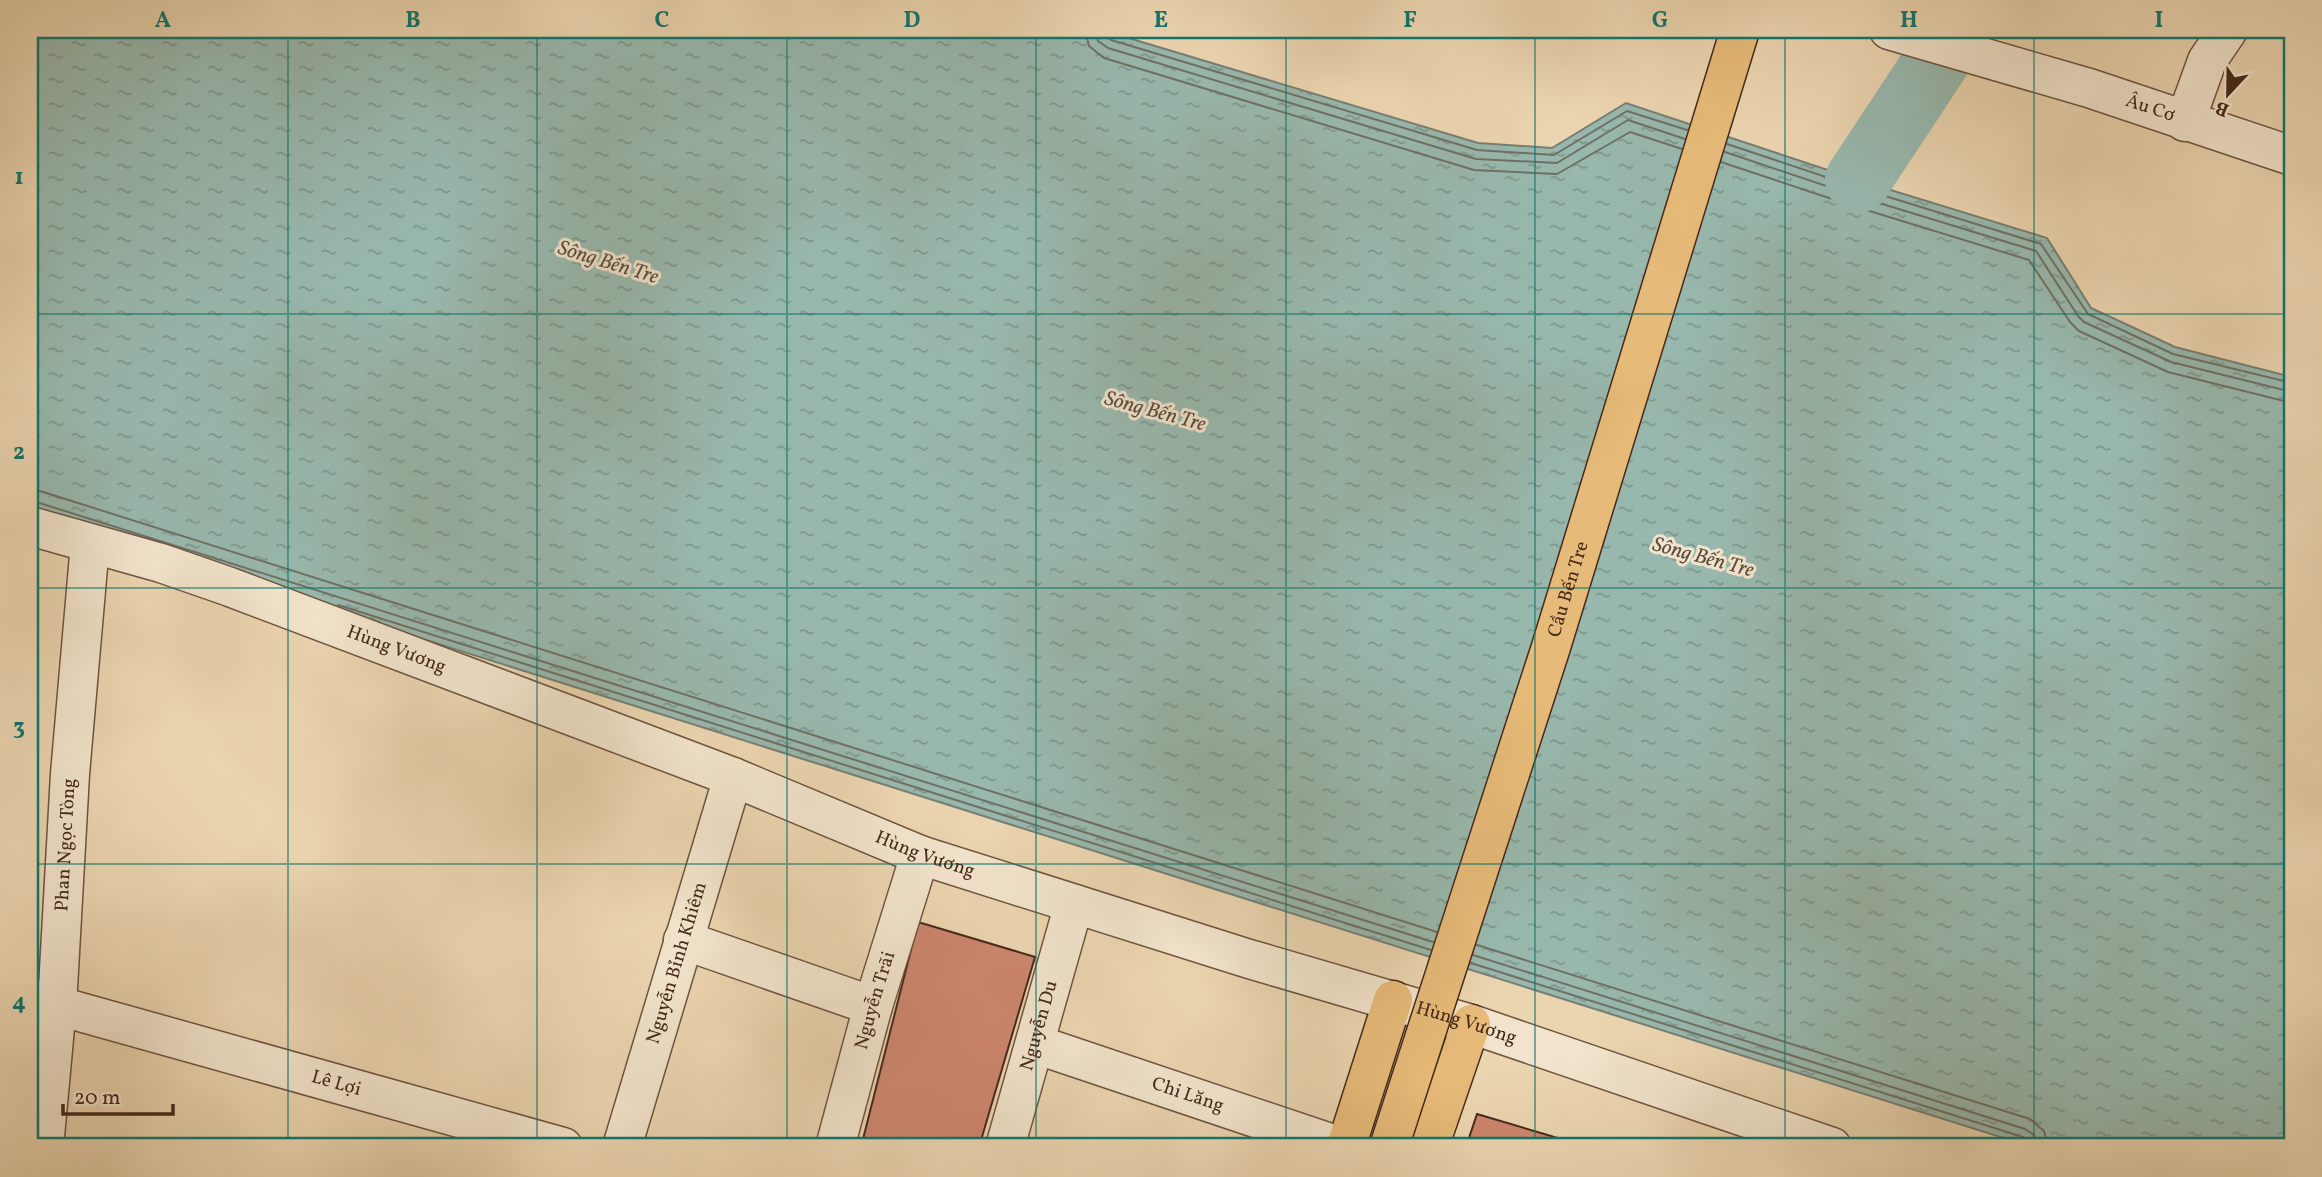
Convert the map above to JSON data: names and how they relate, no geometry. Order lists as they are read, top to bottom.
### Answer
{
  "streets": {
    "main road": ["Cầu Bến Tre"],
    "street": [
      "Âu Cơ",
      "Hùng Vương",
      "Phan Ngọc Tòng",
      "Nguyễn Bỉnh Khiêm",
      "Nguyễn Trãi",
      "Nguyễn Du",
      "Lê Lợi",
      "Chi Lăng"
    ]
  },
  "crossings": [
    ["Hùng Vương", "Phan Ngọc Tòng"],
    ["Hùng Vương", "Nguyễn Bỉnh Khiêm"],
    ["Hùng Vương", "Nguyễn Trãi"],
    ["Hùng Vương", "Nguyễn Du"],
    ["Phan Ngọc Tòng", "Lê Lợi"],
    ["Nguyễn Du", "Chi Lăng"]
  ],
  "water": ["Sông Bến Tre"],
  "scale_bar": "20 m",
  "north": "bottom",
  "grid": {
    "columns": [
      "A",
      "B",
      "C",
      "D",
      "E",
      "F",
      "G",
      "H",
      "I"
    ],
    "rows": [
      "1",
      "2",
      "3",
      "4"
    ]
  }
}
